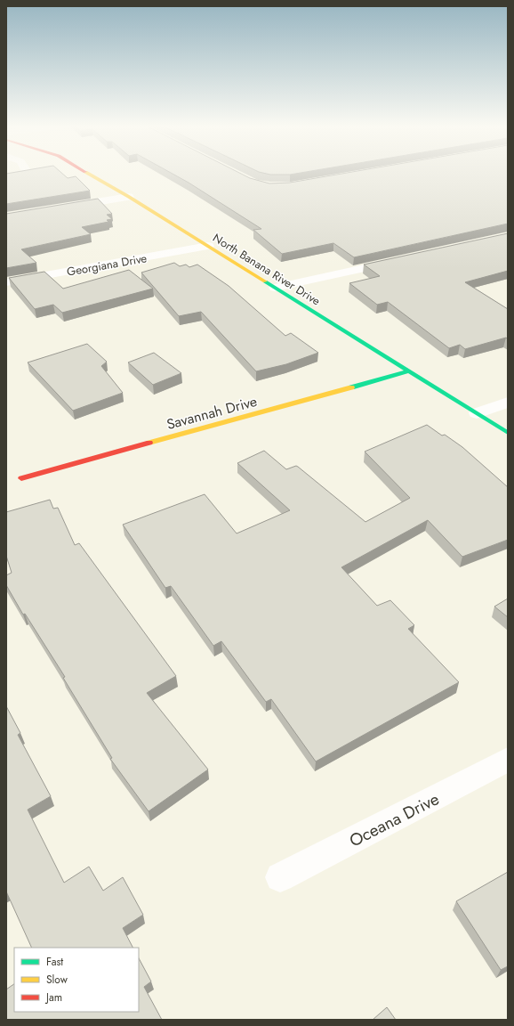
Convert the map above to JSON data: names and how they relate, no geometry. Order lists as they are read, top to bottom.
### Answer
{
  "streets": {
    "street": [
      "Georgiana Drive",
      "North Banana River Drive",
      "Savannah Drive",
      "Oceana Drive"
    ]
  },
  "crossings": [
    ["Georgiana Drive", "North Banana River Drive"],
    ["North Banana River Drive", "Savannah Drive"]
  ],
  "legend": ["Fast", "Slow", "Jam"]
}
